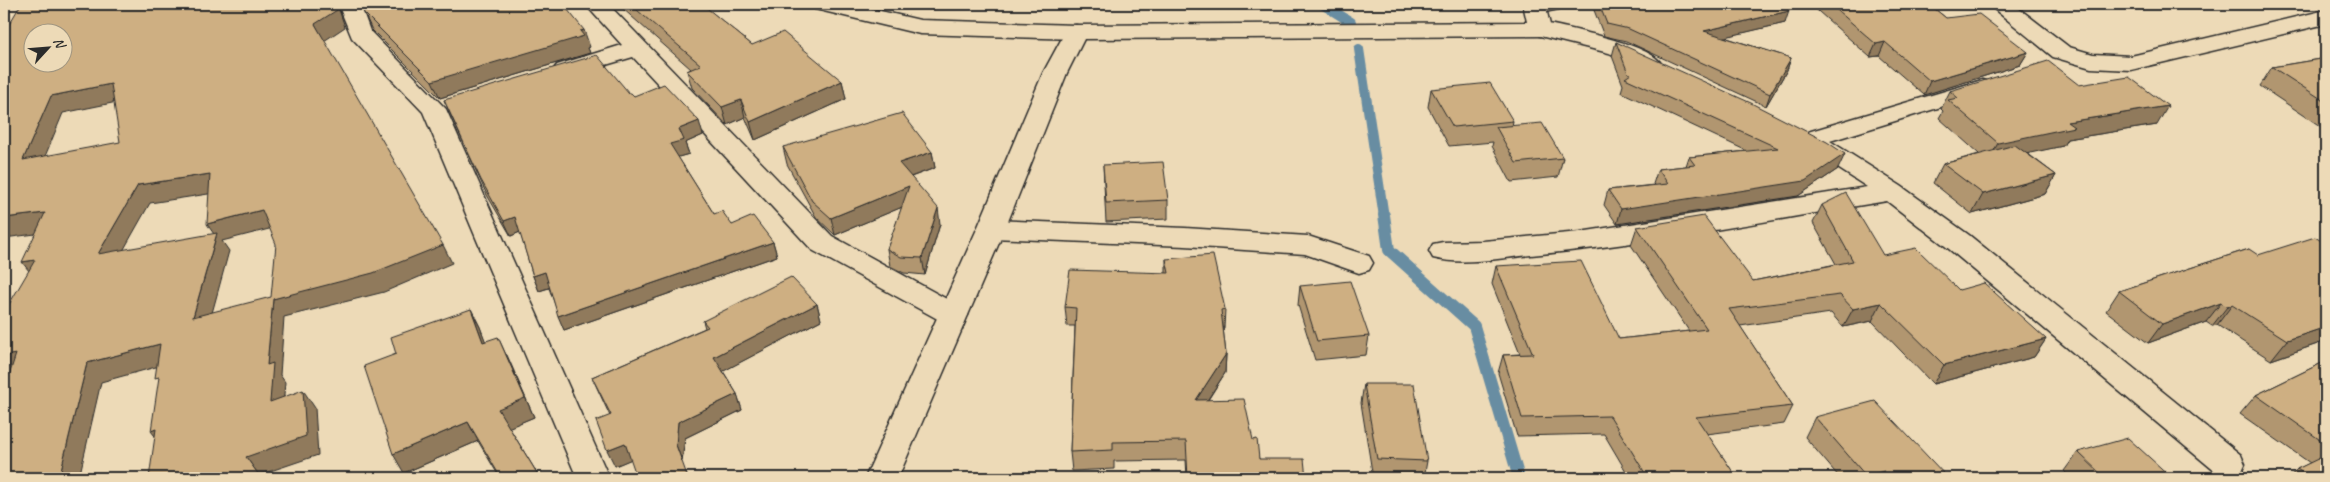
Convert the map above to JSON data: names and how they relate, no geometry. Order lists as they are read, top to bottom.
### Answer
{
  "north": "top right"
}
